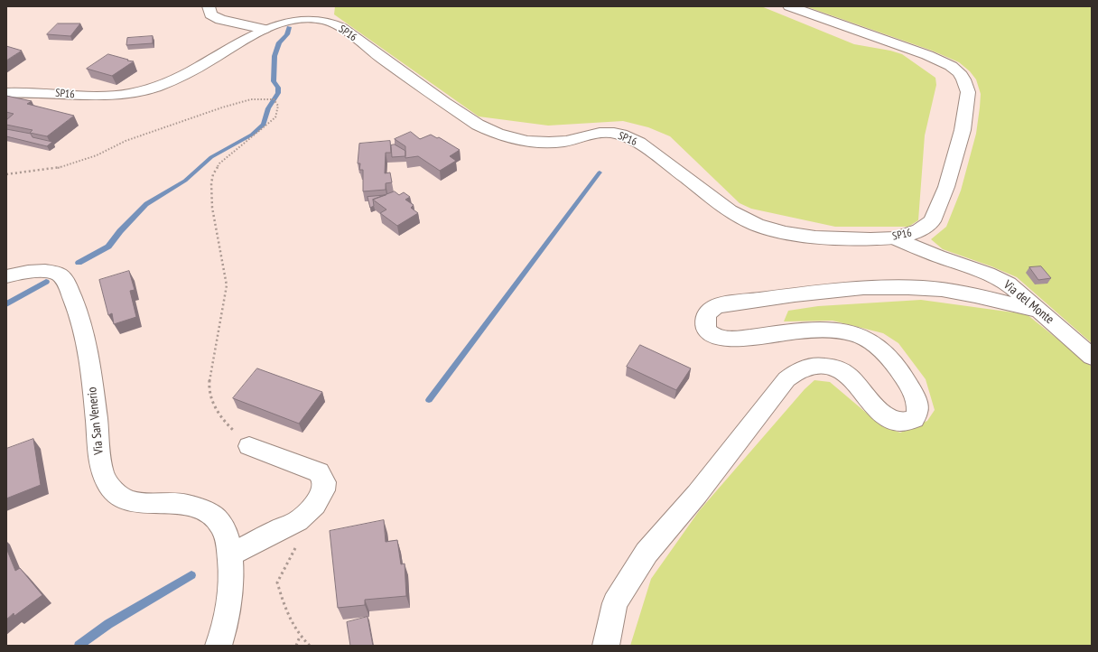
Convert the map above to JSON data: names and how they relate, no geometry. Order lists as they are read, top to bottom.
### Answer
{
  "streets": {
    "street": ["SP16", "Via del Monte", "Via San Venerio"]
  },
  "crossings": [
    ["SP16", "Via del Monte"]
  ]
}
